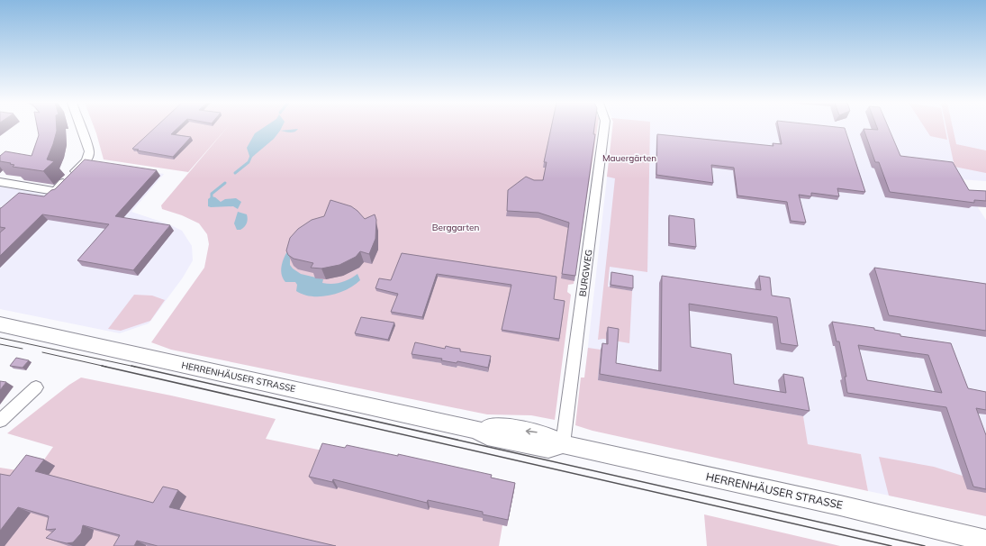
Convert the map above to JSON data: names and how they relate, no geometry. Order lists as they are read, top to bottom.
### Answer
{
  "streets": {
    "street": ["BURGWEG", "HERRENHÄUSER STRASSE"]
  },
  "crossings": [
    ["BURGWEG", "HERRENHÄUSER STRASSE"]
  ],
  "parks": ["Mauergärten", "Berggarten"]
}
